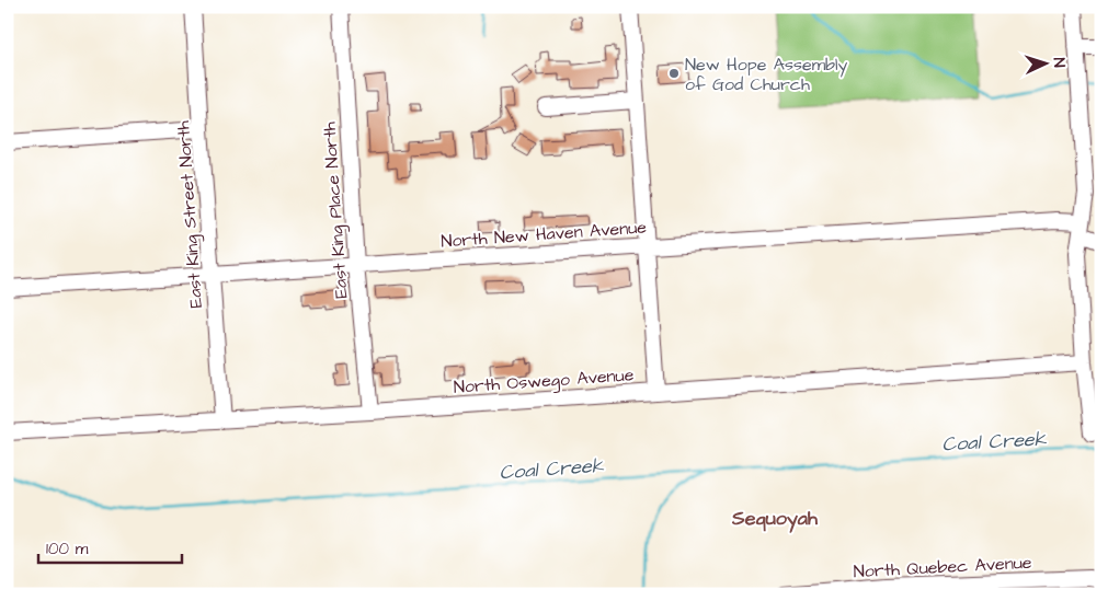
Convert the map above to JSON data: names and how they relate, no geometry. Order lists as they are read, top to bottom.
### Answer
{
  "streets": {
    "street": [
      "East King Place North",
      "East King Street North",
      "North New Haven Avenue",
      "North Oswego Avenue",
      "North Quebec Avenue"
    ]
  },
  "crossings": [
    ["East King Place North", "North New Haven Avenue"],
    ["East King Place North", "North Oswego Avenue"],
    ["East King Street North", "North New Haven Avenue"],
    ["East King Street North", "North Oswego Avenue"]
  ],
  "districts": ["Sequoyah"],
  "water": ["Coal Creek"],
  "places": ["New Hope Assembly of God Church"],
  "scale_bar": "100 m",
  "north": "right"
}
